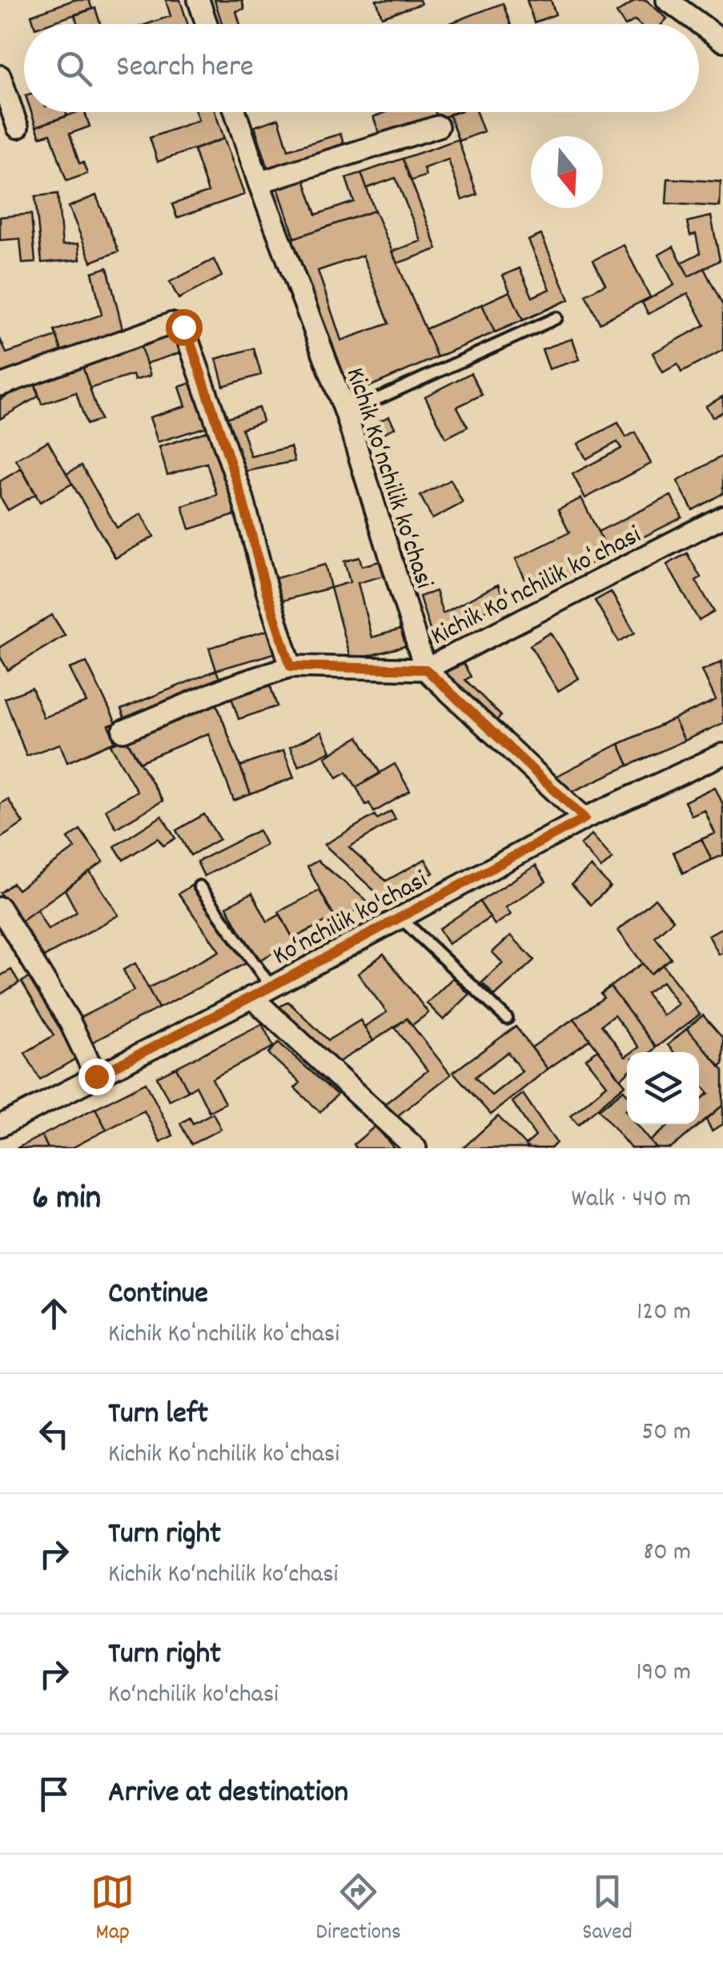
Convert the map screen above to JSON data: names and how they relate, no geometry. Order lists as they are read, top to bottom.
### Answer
{
  "streets": {
    "street": ["Kichik Ko‘nchilik ko‘chasi", "Kichik Koʻnchilik koʻchasi", "Ko‘nchilik ko'chasi"]
  },
  "crossings": [
    ["Kichik Ko‘nchilik ko‘chasi", "Kichik Koʻnchilik koʻchasi"],
    ["Kichik Ko‘nchilik ko‘chasi", "Ko‘nchilik ko'chasi"]
  ],
  "north": "bottom",
  "page": {
    "search": "Search here",
    "heading": ["6 min", "Walk · 440 m"],
    "list": [
      ["Continue", "Kichik Koʻnchilik koʻchasi", "120 m"],
      ["Turn left", "Kichik Koʻnchilik koʻchasi", "50 m"],
      ["Turn right", "Kichik Ko‘nchilik ko‘chasi", "80 m"],
      ["Turn right", "Ko‘nchilik ko'chasi", "190 m"],
      "Arrive at destination"
    ],
    "nav": ["Map", "Directions", "Saved"]
  }
}
